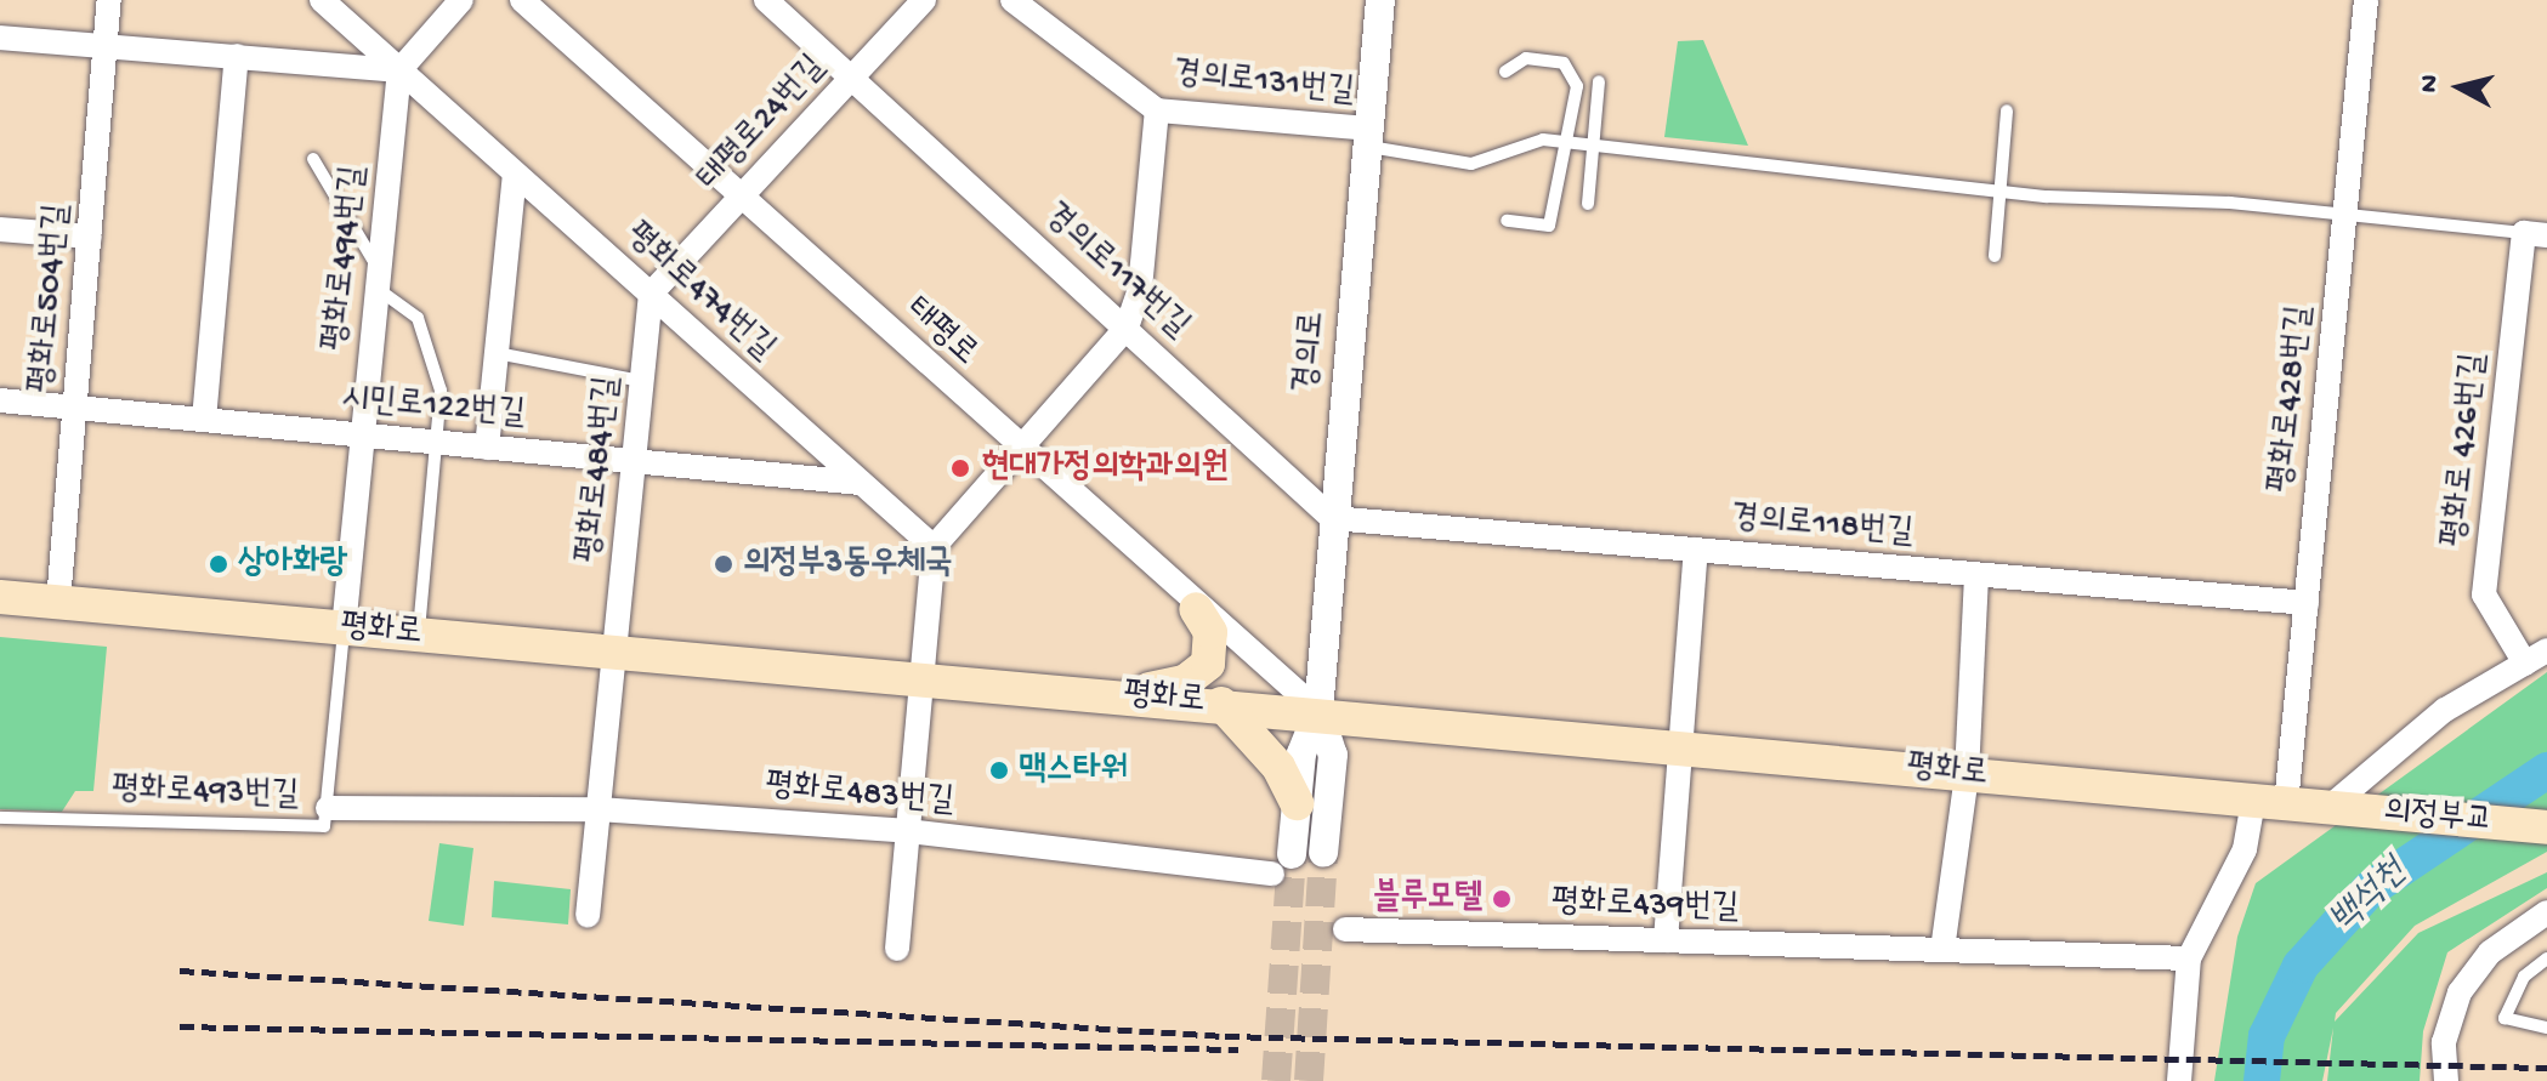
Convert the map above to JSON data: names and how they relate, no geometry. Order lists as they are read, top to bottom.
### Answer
{
  "streets": {
    "main road": ["평화로", "의정부교"],
    "street": [
      "경의로131번길",
      "태평로24번길",
      "평화로494번길",
      "경의로117번길",
      "평화로474번길",
      "평화로504번길",
      "태평로",
      "경의로",
      "평화로428번길",
      "시민로122번길",
      "평화로 426번길",
      "평화로484번길",
      "경의로118번길",
      "평화로483번길",
      "평화로439번길"
    ],
    "lane": ["평화로493번길"]
  },
  "crossings": [
    ["경의로131번길", "경의로"],
    ["태평로24번길", "경의로117번길"],
    ["태평로24번길", "평화로474번길"],
    ["태평로24번길", "태평로"],
    ["태평로24번길", "평화로484번길"],
    ["평화로494번길", "평화로474번길"],
    ["평화로494번길", "시민로122번길"],
    ["평화로494번길", "평화로"],
    ["평화로494번길", "평화로493번길"],
    ["경의로117번길", "경의로"],
    ["경의로117번길", "경의로118번길"],
    ["평화로474번길", "시민로122번길"],
    ["평화로474번길", "평화로484번길"],
    ["평화로504번길", "시민로122번길"],
    ["평화로504번길", "평화로"],
    ["태평로", "경의로"],
    ["태평로", "평화로"],
    ["경의로", "경의로118번길"],
    ["경의로", "평화로"],
    ["경의로", "평화로483번길"],
    ["평화로428번길", "경의로118번길"],
    ["평화로428번길", "평화로"],
    ["평화로428번길", "평화로439번길"],
    ["시민로122번길", "평화로484번길"],
    ["평화로484번길", "평화로"],
    ["평화로", "평화로493번길"],
    ["평화로", "의정부교"],
    ["평화로493번길", "평화로483번길"]
  ],
  "water": ["백석천"],
  "places": [
    "현대가정의학과의원",
    "상아화랑",
    "의정부3동우체국",
    "맥스타워",
    "블루모텔"
  ],
  "north": "left"
}
